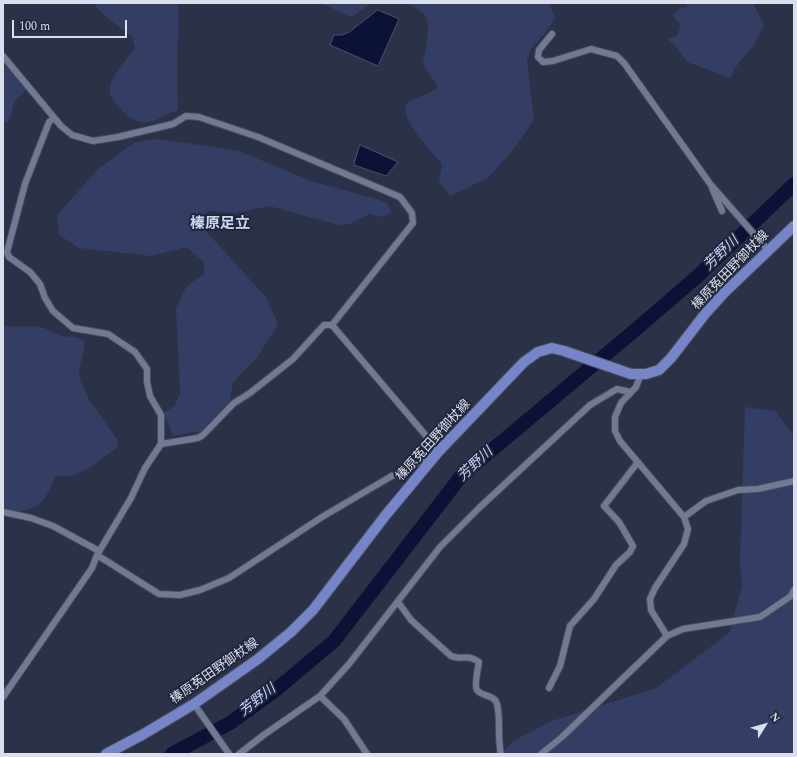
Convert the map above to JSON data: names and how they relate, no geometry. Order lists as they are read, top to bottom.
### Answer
{
  "streets": {
    "main road": ["榛原菟田野御杖線"]
  },
  "districts": ["榛原足立"],
  "water": ["芳野川"],
  "scale_bar": "100 m",
  "north": "top right"
}
